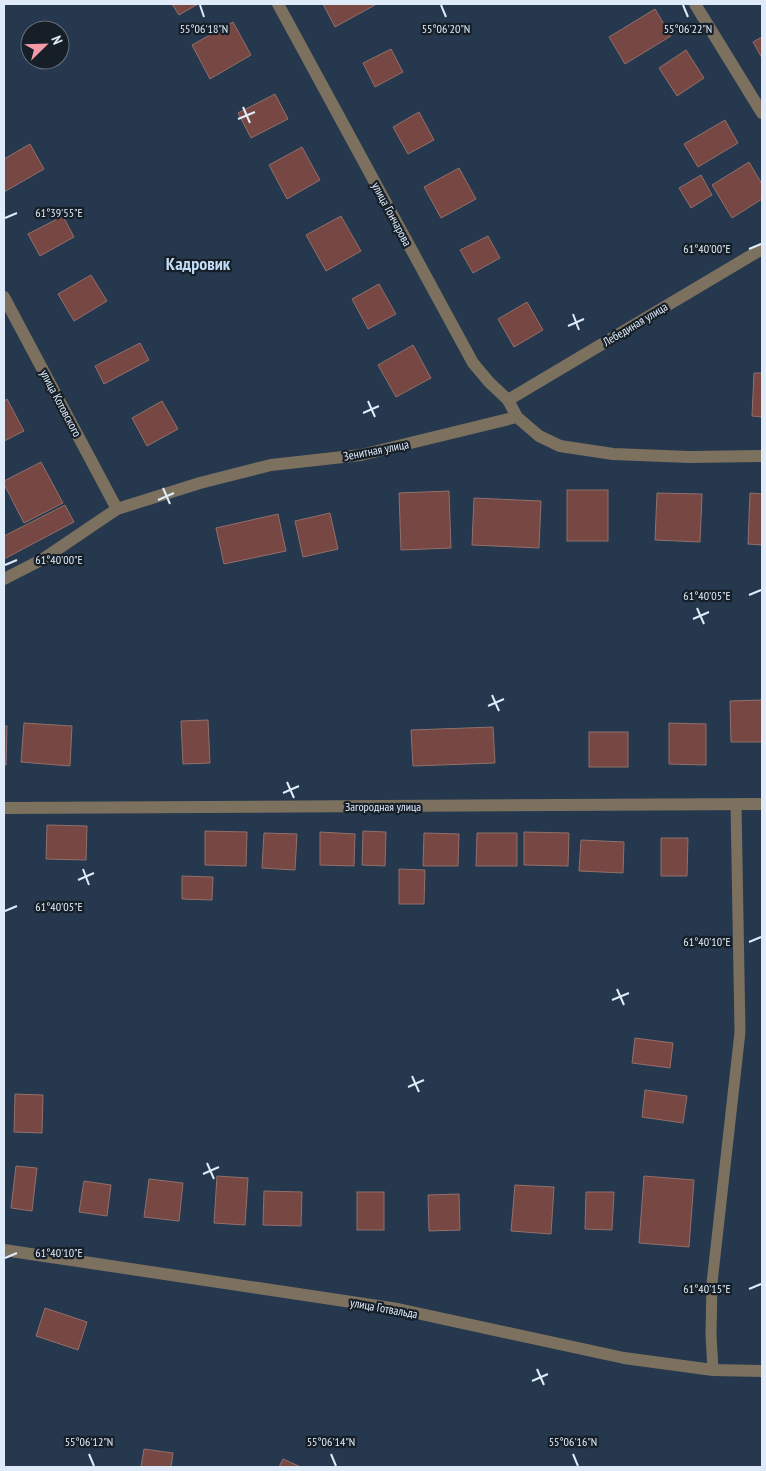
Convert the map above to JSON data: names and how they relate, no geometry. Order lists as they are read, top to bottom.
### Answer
{
  "streets": {
    "street": [
      "улица Гончарова",
      "Лебединая улица",
      "улица Котовского",
      "Зенитная улица",
      "Загородная улица",
      "улица Готвальда"
    ]
  },
  "crossings": [
    ["улица Гончарова", "Лебединая улица"],
    ["улица Гончарова", "Зенитная улица"],
    ["улица Котовского", "Зенитная улица"]
  ],
  "districts": ["Кадровик"],
  "north": "top right",
  "coordinates": [
    "55°06'20\"N",
    "55°06'18\"N",
    "55°06'22\"N",
    "61°39'55\"E",
    "61°40'00\"E",
    "61°40'05\"E",
    "61°40'10\"E",
    "61°40'15\"E",
    "55°06'12\"N",
    "55°06'14\"N",
    "55°06'16\"N"
  ]
}
